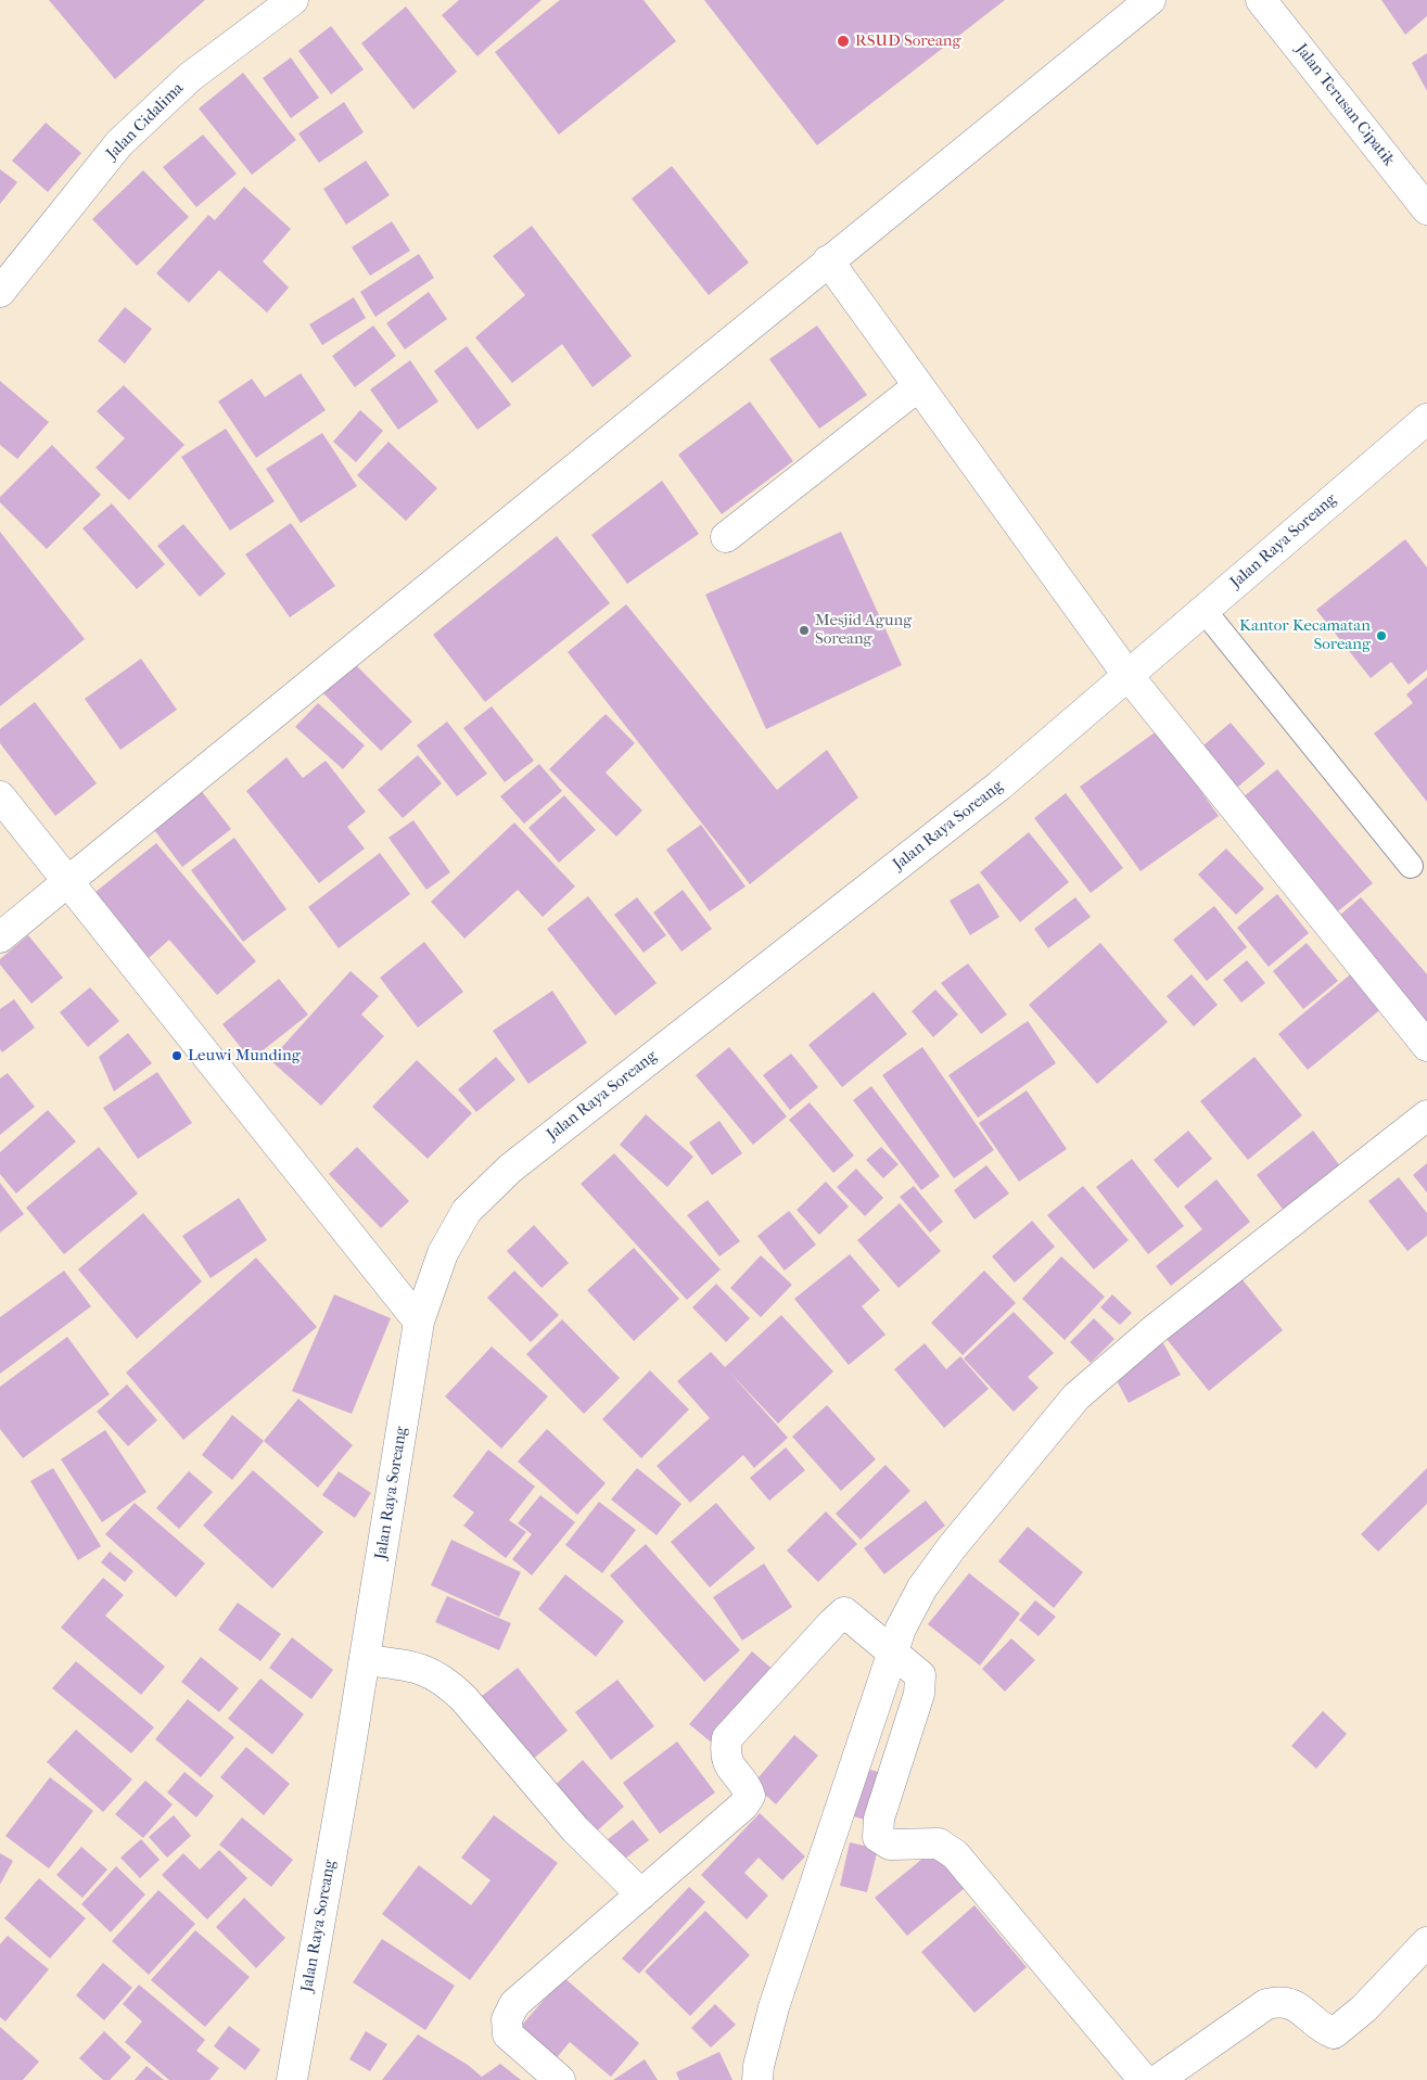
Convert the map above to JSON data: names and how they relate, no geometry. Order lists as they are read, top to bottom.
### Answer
{
  "streets": {
    "main road": ["Jalan Terusan Cipatik", "Jalan Cidalima", "Jalan Raya Soreang"]
  },
  "places": [
    "RSUD Soreang",
    "Mesjid Agung Soreang",
    "Kantor Kecamatan Soreang",
    "Leuwi Munding"
  ]
}
